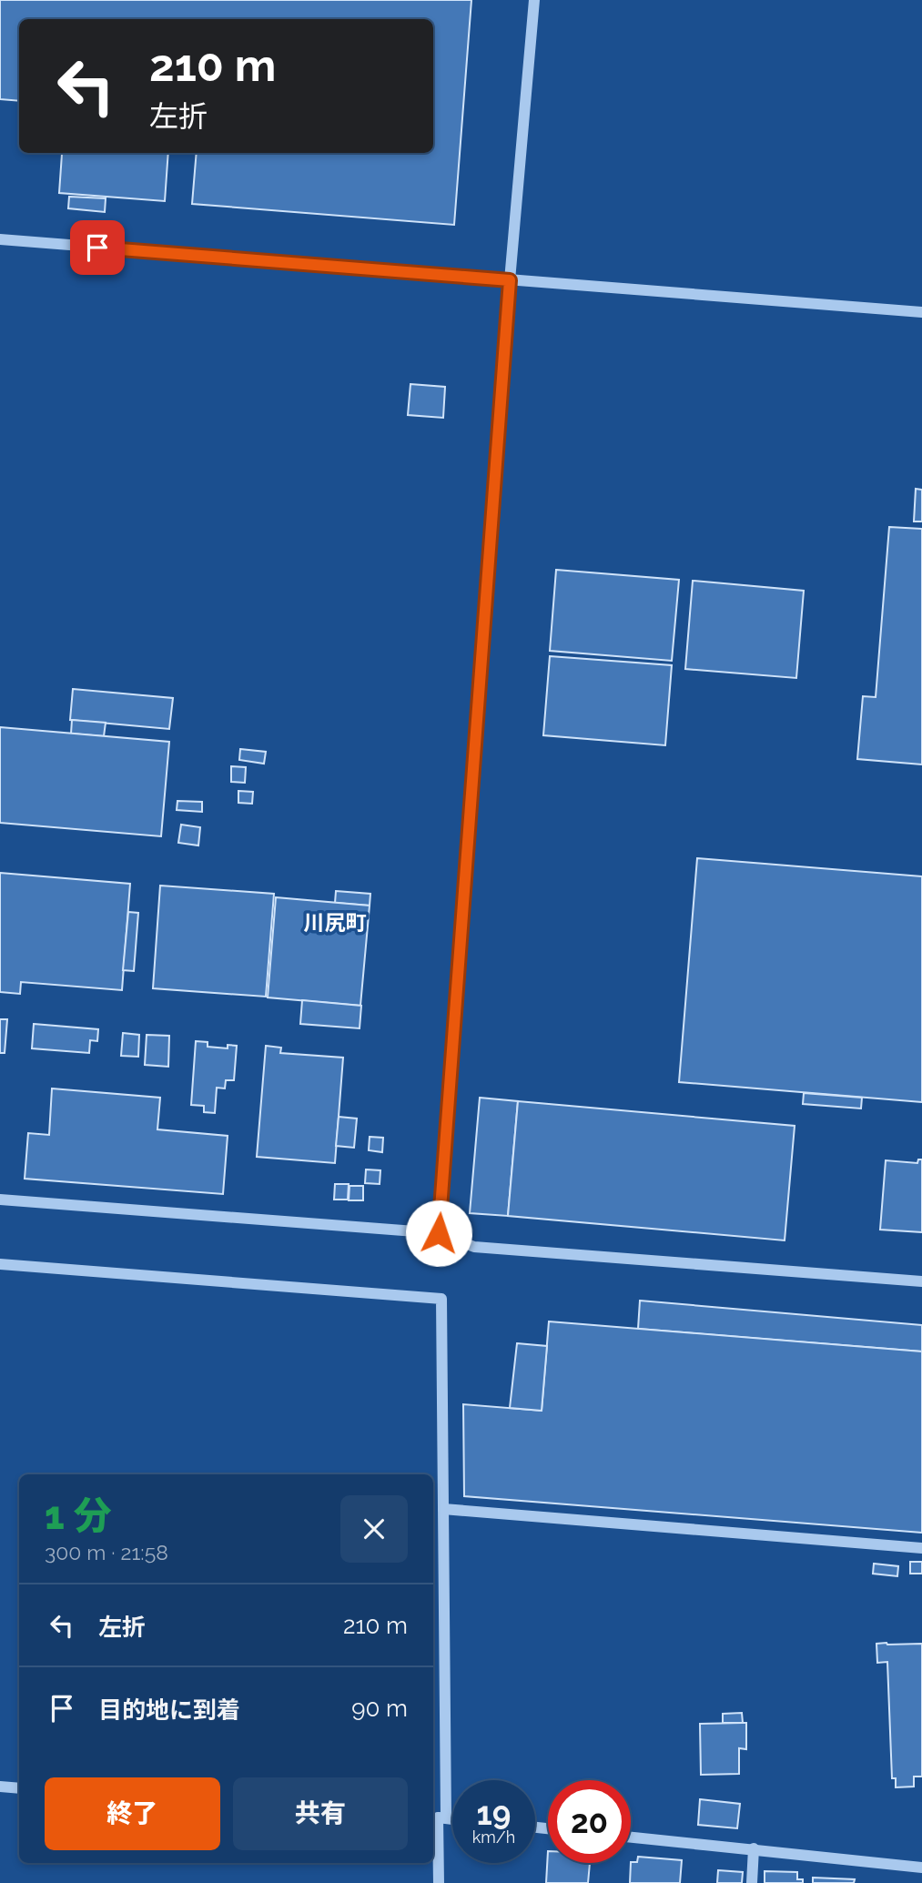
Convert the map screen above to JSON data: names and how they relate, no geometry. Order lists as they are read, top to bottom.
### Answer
{
  "districts": ["川尻町"],
  "page": {
    "turn": ["210 m", "左折"],
    "heading": ["1 分", "300 m · 21:58"],
    "list": [
      {
        "name": "左折",
        "value": "210 m"
      },
      {
        "name": "目的地に到着",
        "value": "90 m"
      }
    ],
    "buttons": ["終了", "共有"],
    "speed": "19 km/h",
    "limit": "20"
  }
}
